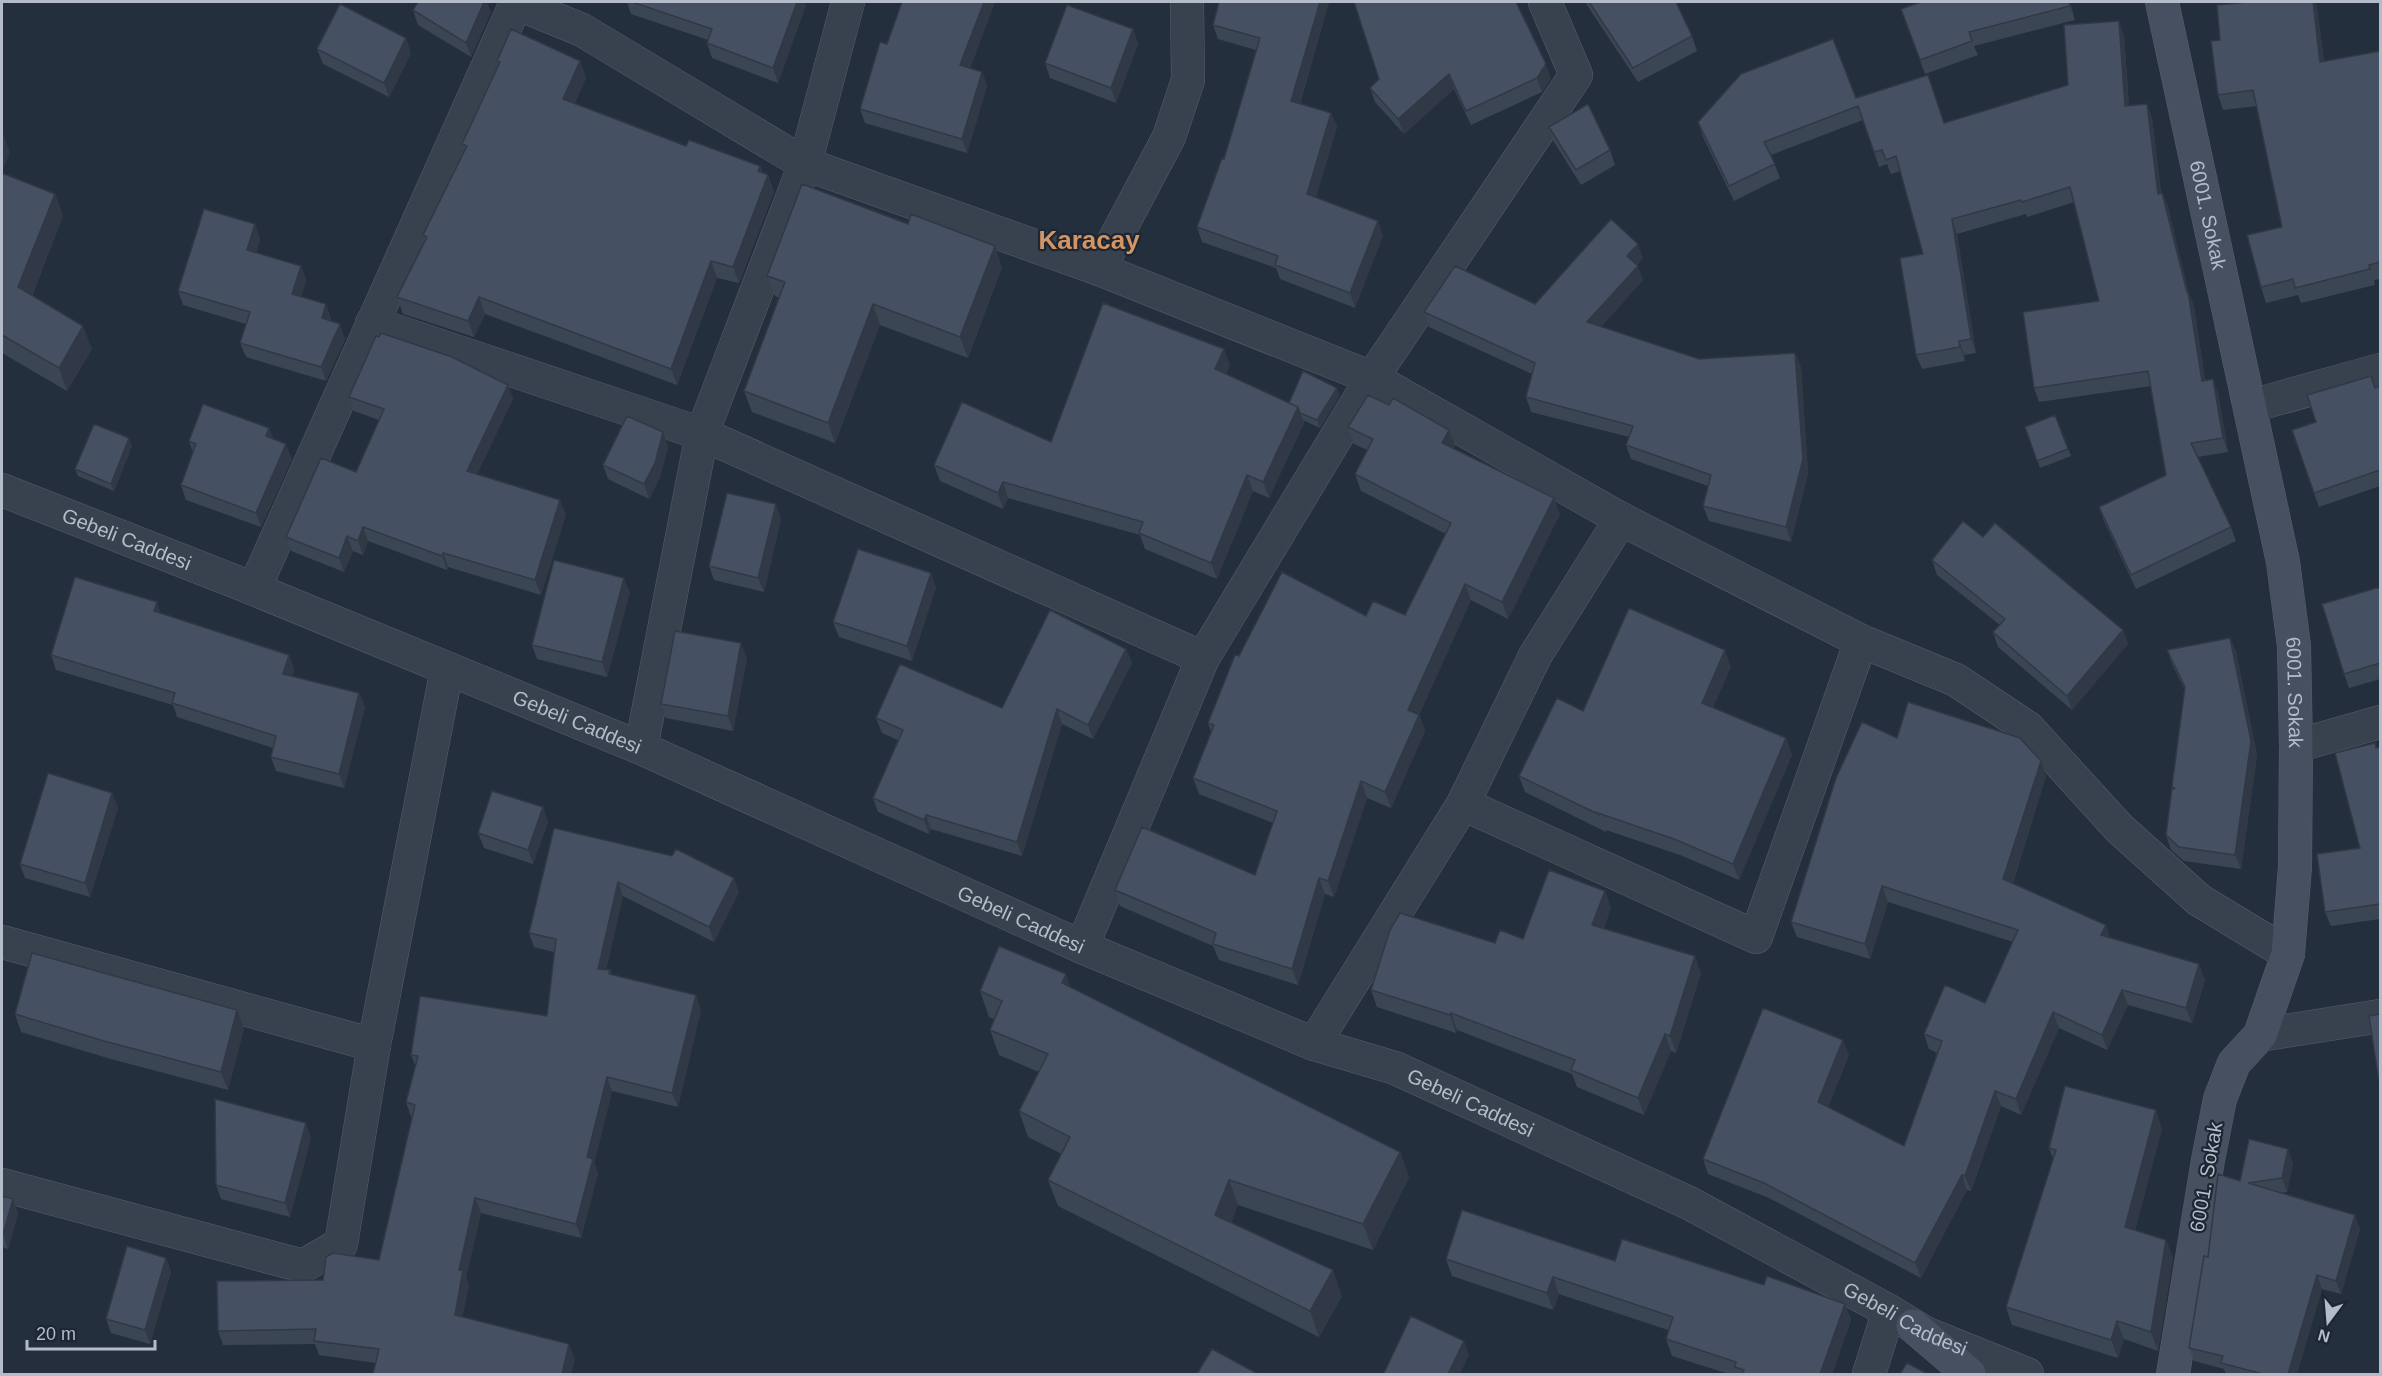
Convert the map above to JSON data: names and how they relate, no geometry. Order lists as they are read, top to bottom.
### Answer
{
  "streets": {
    "street": ["6001. Sokak", "Gebeli Caddesi"]
  },
  "districts": ["Karacay"],
  "scale_bar": "20 m",
  "north": "bottom"
}
